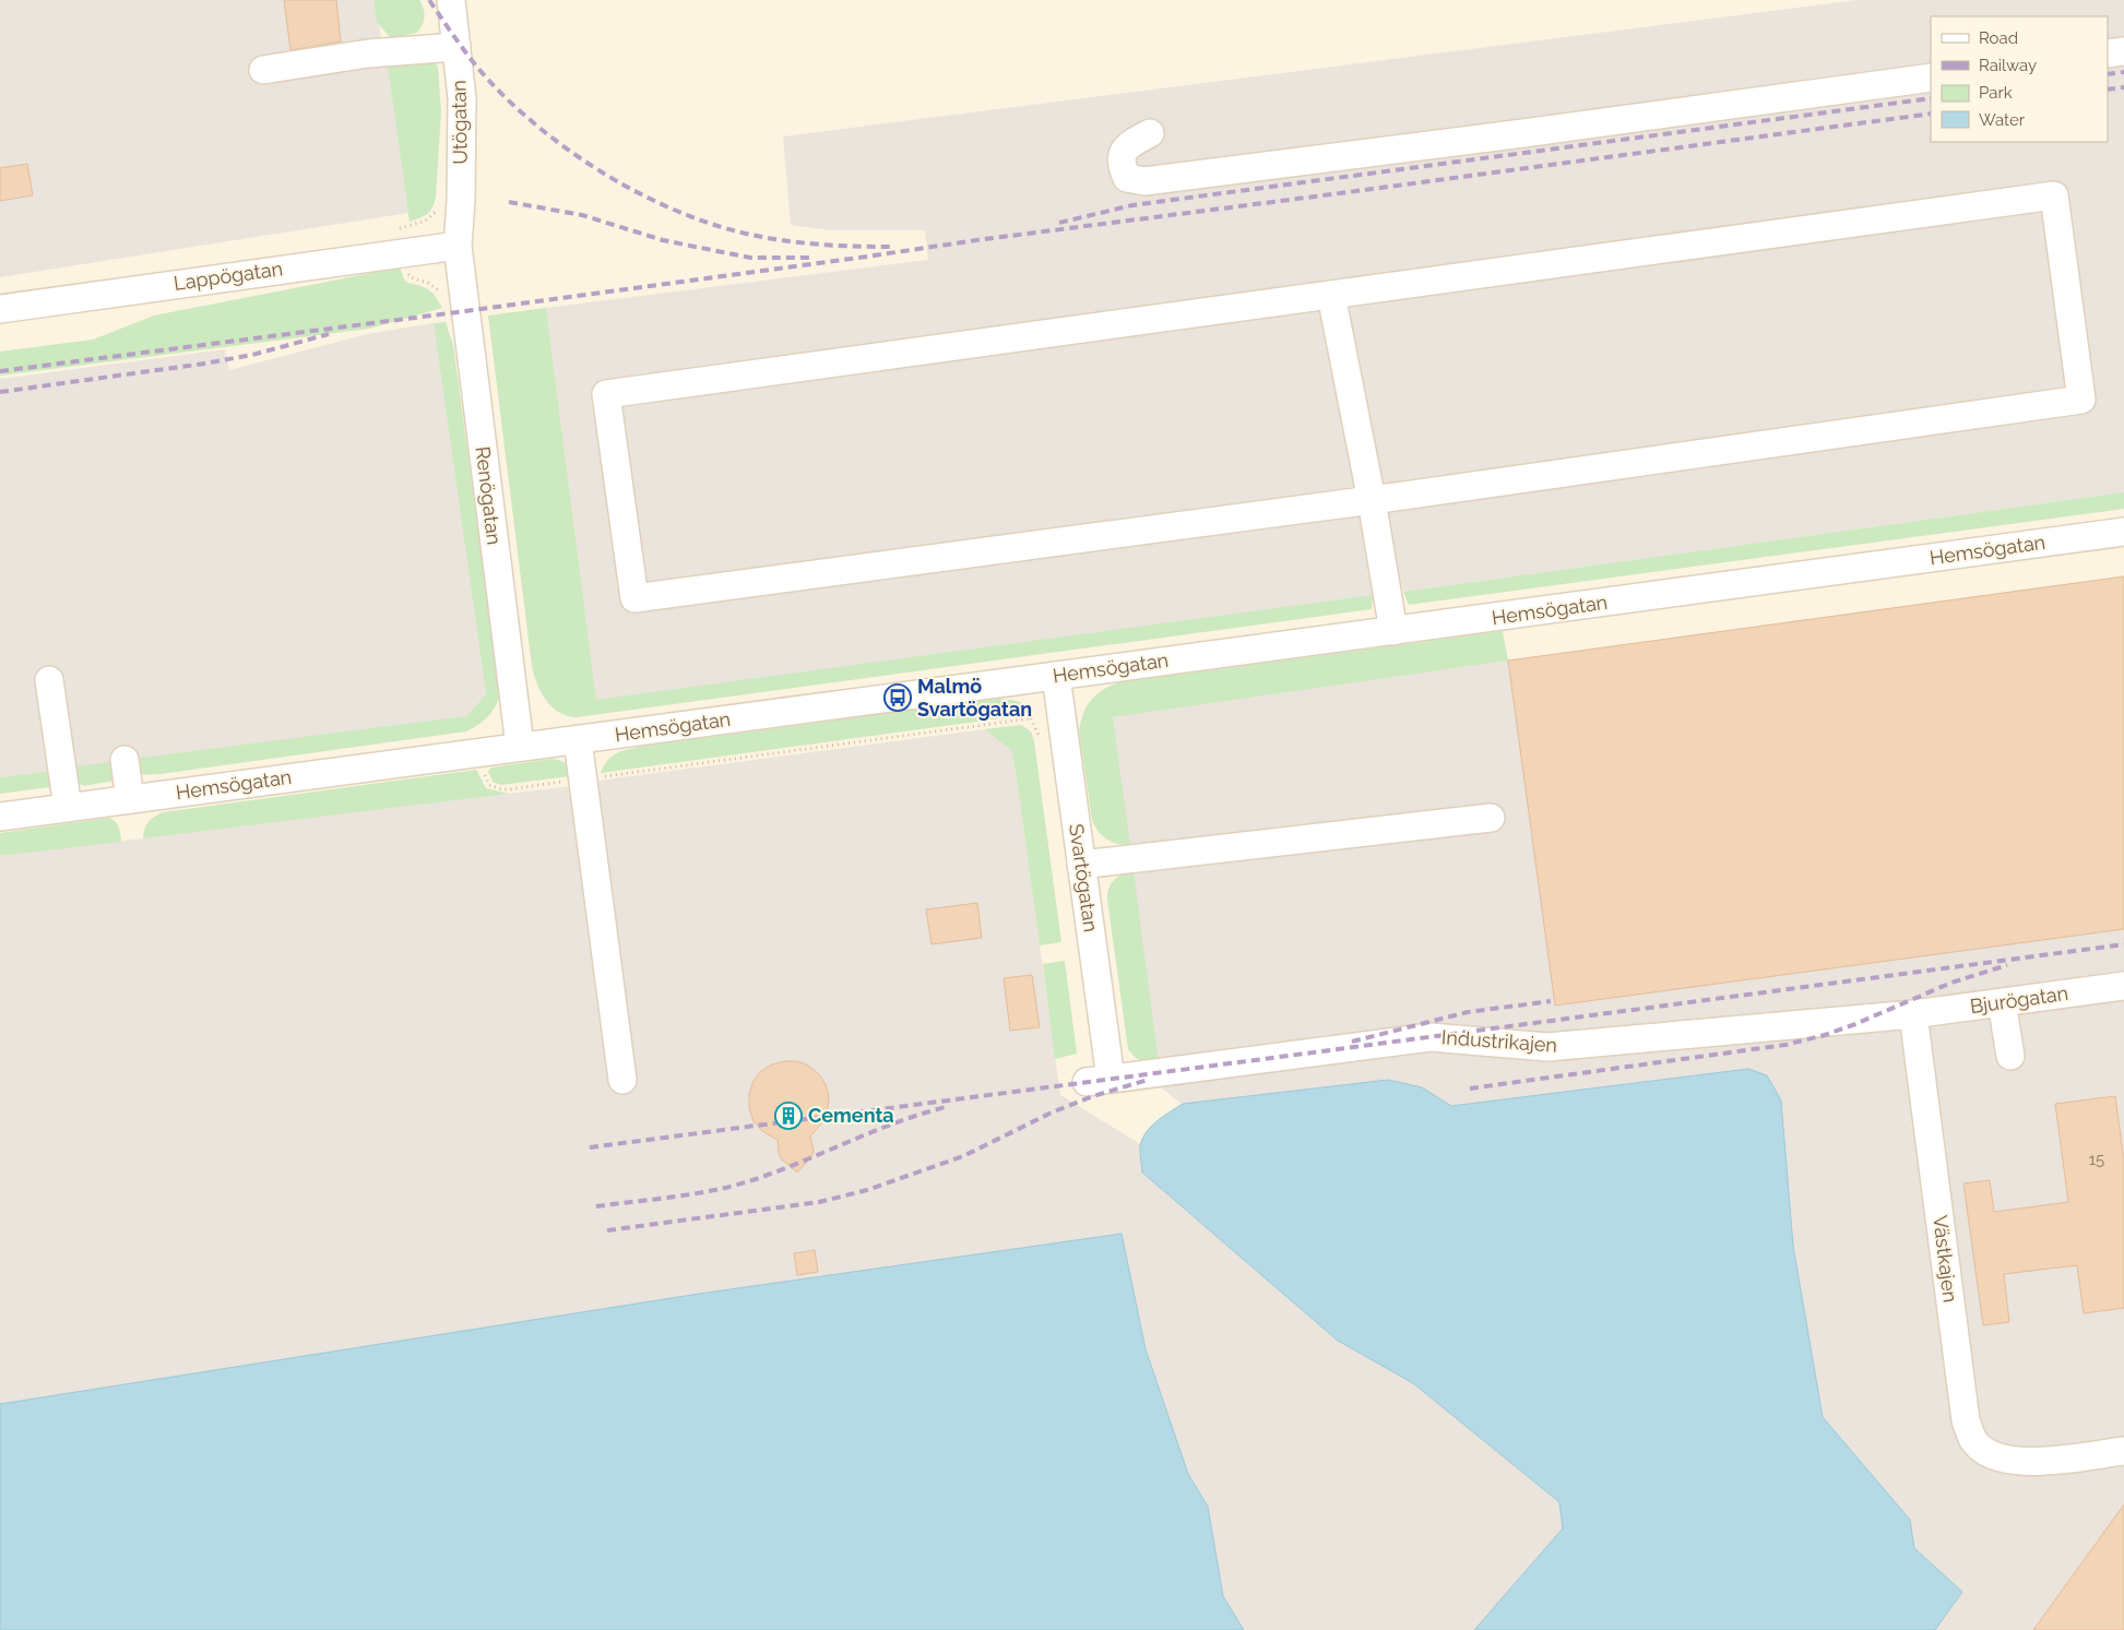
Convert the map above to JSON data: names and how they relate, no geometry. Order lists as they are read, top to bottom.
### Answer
{
  "streets": {
    "street": [
      "Utögatan",
      "Lappögatan",
      "Renögatan",
      "Hemsögatan",
      "Svartögatan",
      "Bjurögatan",
      "Industrikajen",
      "Västkajen"
    ]
  },
  "crossings": [
    ["Utögatan", "Lappögatan"],
    ["Utögatan", "Renögatan"],
    ["Lappögatan", "Renögatan"],
    ["Renögatan", "Hemsögatan"],
    ["Hemsögatan", "Svartögatan"],
    ["Svartögatan", "Industrikajen"],
    ["Bjurögatan", "Industrikajen"],
    ["Bjurögatan", "Västkajen"],
    ["Industrikajen", "Västkajen"]
  ],
  "places": {
    "bus stop": ["Malmö Svartögatan"],
    "building": ["Cementa"]
  },
  "house_numbers": ["15"],
  "legend": [
    "Road",
    "Railway",
    "Park",
    "Water"
  ]
}
